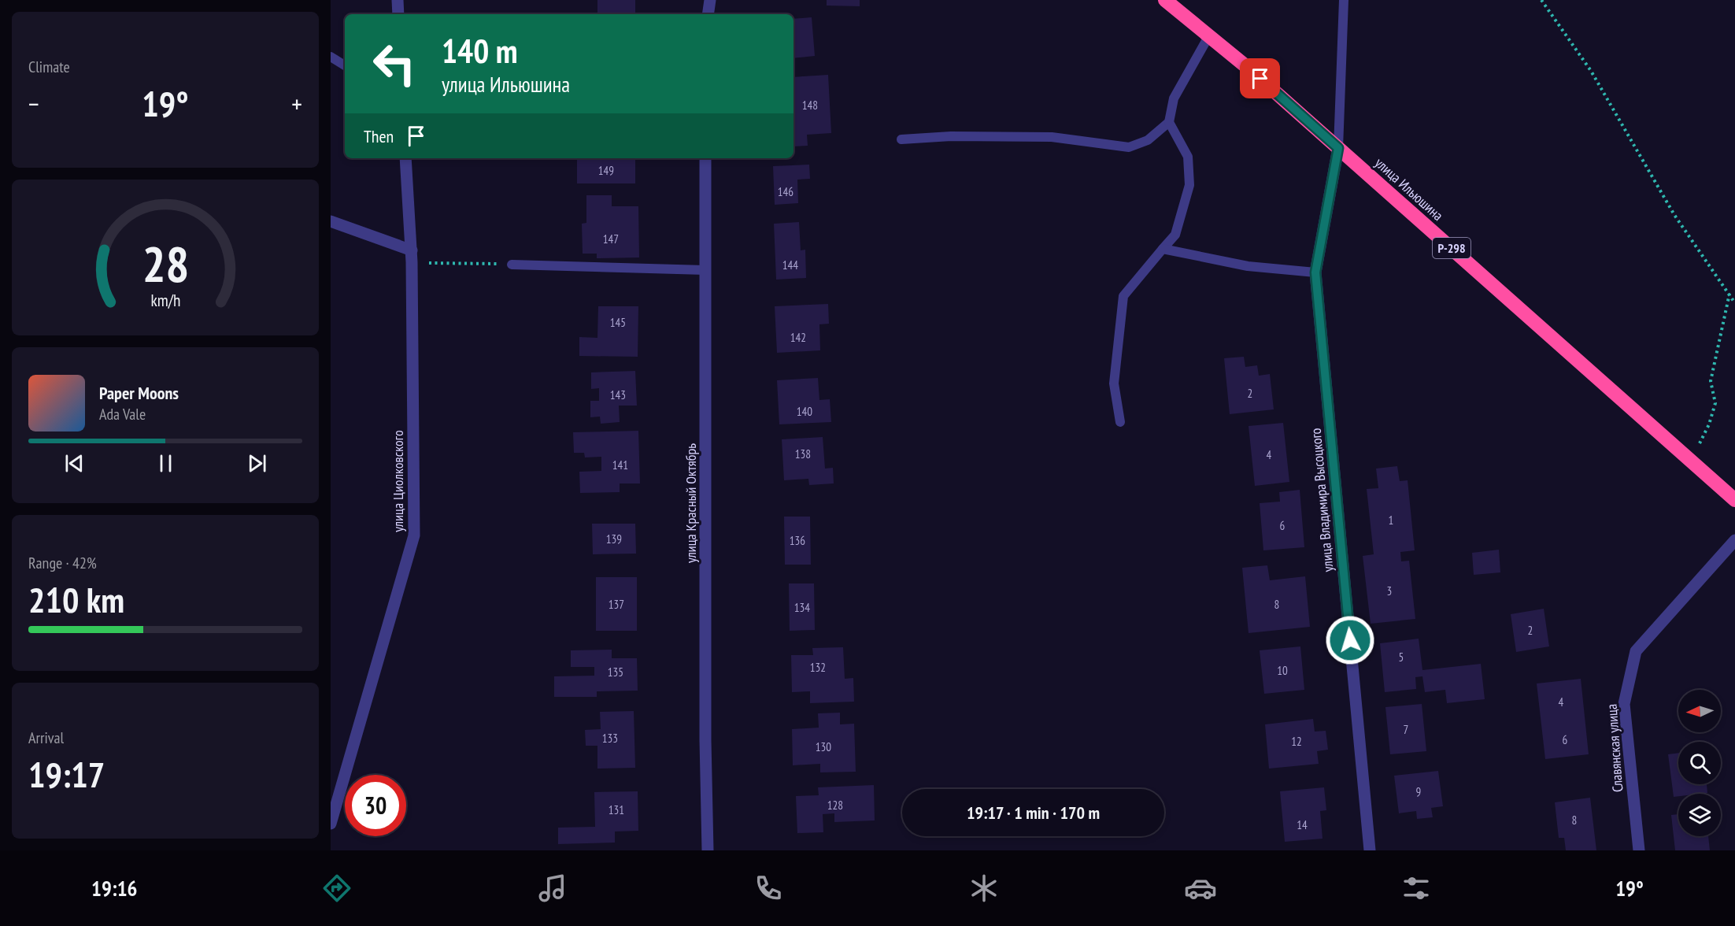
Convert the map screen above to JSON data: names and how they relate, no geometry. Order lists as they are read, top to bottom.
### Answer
{
  "streets": {
    "highway": ["улица Ильюшина", "Р-298"],
    "street": [
      "улица Циолковского",
      "улица Владимира Высоцкого",
      "улица Красный Октябрь",
      "Славянская улица"
    ]
  },
  "crossings": [
    ["улица Ильюшина", "улица Владимира Высоцкого"]
  ],
  "house_numbers": [
    "148",
    "149",
    "146",
    "147",
    "144",
    "145",
    "142",
    "2",
    "143",
    "140",
    "138",
    "4",
    "141",
    "1",
    "6",
    "139",
    "136",
    "3",
    "137",
    "8",
    "134",
    "2",
    "5",
    "132",
    "10",
    "135",
    "4",
    "7",
    "133",
    "6",
    "12",
    "130",
    "9",
    "128",
    "131",
    "8",
    "14"
  ],
  "north": "left",
  "page": {
    "tile": [
      "Climate",
      ["Range · 42%", "210 km"],
      ["Arrival", "19:17"]
    ],
    "turn": ["140 m", "улица Ильюшина"],
    "heat": ["−", "19°", "+"],
    "then": "Then",
    "song": ["Paper Moons", "Ada Vale"],
    "limit": "30",
    "trip": "19:17 · 1 min · 170 m",
    "tabs": ["19:16", "19°"],
    "gauge": ["28", "km/h"]
  }
}
